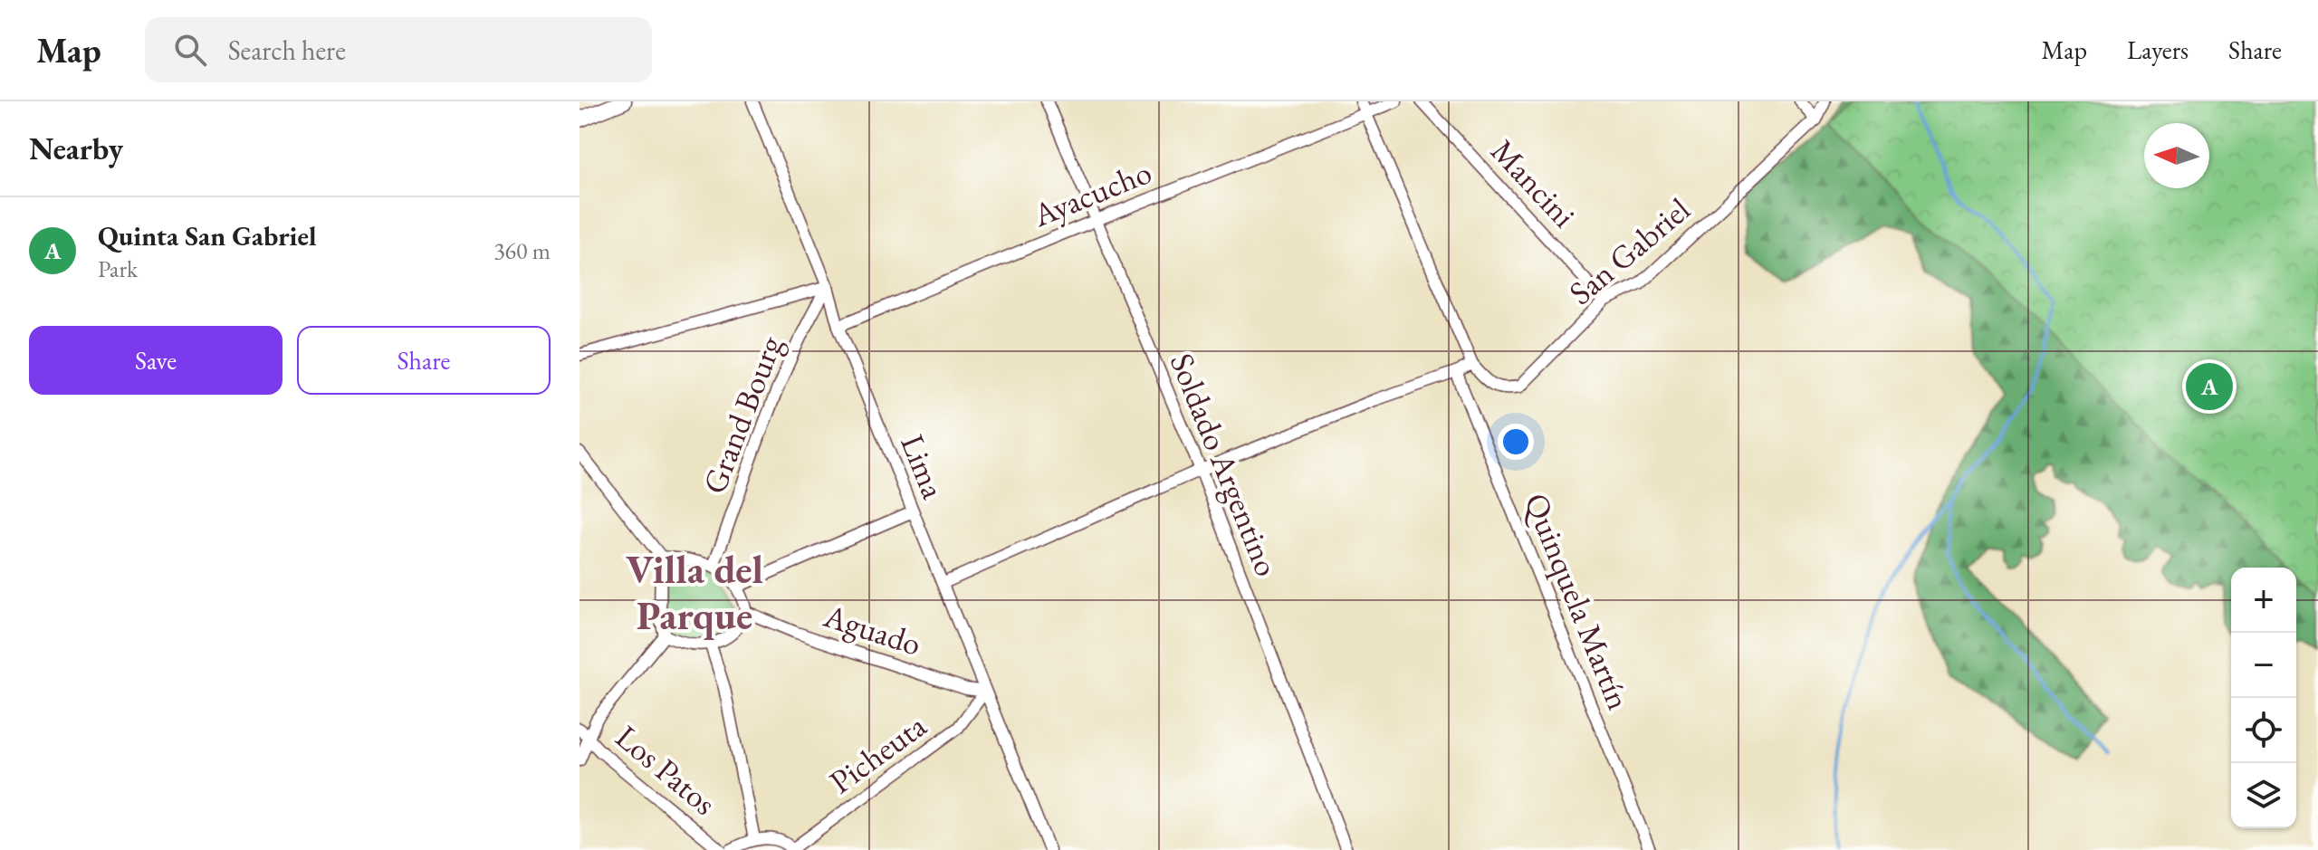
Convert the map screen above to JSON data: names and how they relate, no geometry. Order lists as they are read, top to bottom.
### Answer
{
  "streets": {
    "street": [
      "Mancini",
      "Ayacucho",
      "San Gabriel",
      "Grand Bourg",
      "Soldado Argentino",
      "Lima",
      "Quinquela Martín",
      "Aguado",
      "Picheuta",
      "Los Patos"
    ]
  },
  "crossings": [
    ["Mancini", "San Gabriel"],
    ["Ayacucho", "Soldado Argentino"],
    ["Ayacucho", "Lima"],
    ["Grand Bourg", "Lima"],
    ["Grand Bourg", "Aguado"],
    ["Lima", "Aguado"],
    ["Lima", "Picheuta"],
    ["Aguado", "Picheuta"]
  ],
  "districts": ["Villa del Parque"],
  "north": "left",
  "page": {
    "header": "Map",
    "search": "Search here",
    "nav": ["Map", "Layers", "Share"],
    "heading": "Nearby",
    "list": [
      {
        "mark": "A",
        "name": "Quinta San Gabriel",
        "note": "Park",
        "value": "360 m"
      }
    ],
    "buttons": ["Save", "Share"],
    "pins": "A",
    "map_buttons": ["+", "−"]
  }
}
